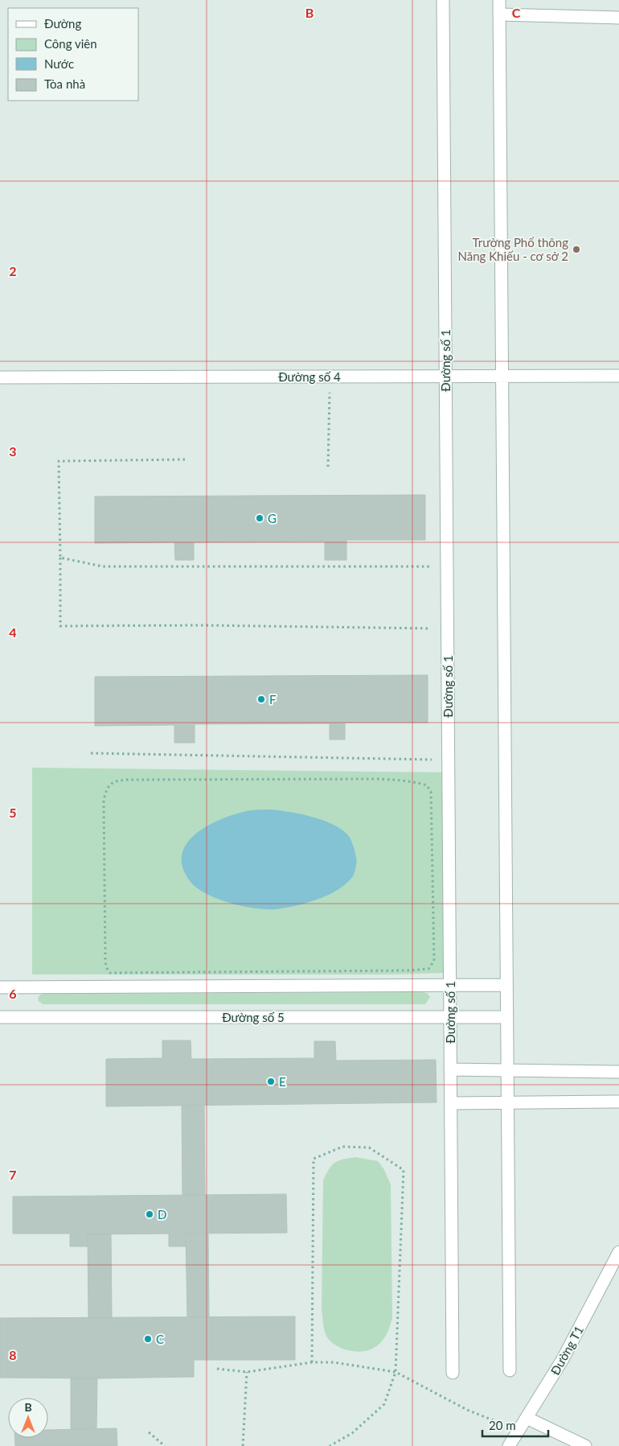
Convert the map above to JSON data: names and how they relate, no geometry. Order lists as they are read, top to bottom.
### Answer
{
  "streets": {
    "street": [
      "Đường số 1",
      "Đường số 4",
      "Đường số 5",
      "Đường T1"
    ]
  },
  "crossings": [
    ["Đường số 1", "Đường số 4"],
    ["Đường số 1", "Đường số 5"]
  ],
  "places": [
    "Trường Phổ thông Năng Khiếu - cơ sở 2",
    "G",
    "F",
    "E",
    "D",
    "C"
  ],
  "legend": [
    "Đường",
    "Công viên",
    "Nước",
    "Tòa nhà"
  ],
  "scale_bar": "20 m",
  "north": "top",
  "grid": {
    "columns": ["B", "C"],
    "rows": [
      "2",
      "3",
      "4",
      "5",
      "6",
      "7",
      "8"
    ]
  }
}
